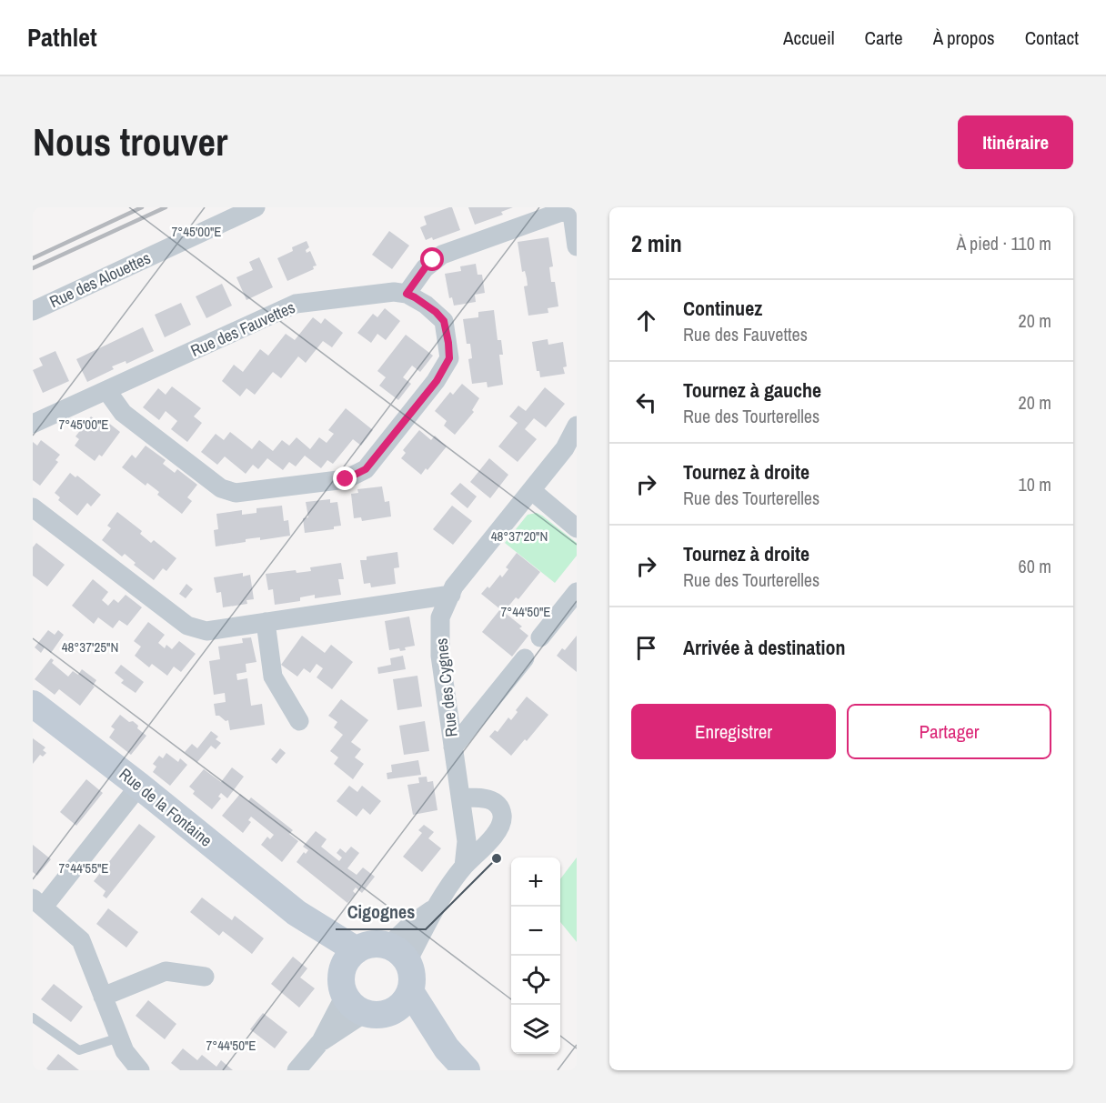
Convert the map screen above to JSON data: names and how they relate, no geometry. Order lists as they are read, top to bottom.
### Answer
{
  "streets": {
    "street": [
      "Rue des Alouettes",
      "Rue des Fauvettes",
      "Rue des Cygnes",
      "Rue de la Fontaine"
    ]
  },
  "places": ["Cigognes"],
  "page": {
    "header": "Pathlet",
    "nav": [
      "Accueil",
      "Carte",
      "À propos",
      "Contact"
    ],
    "buttons": [
      "Itinéraire",
      ["Enregistrer", "Partager"]
    ],
    "title": "Nous trouver",
    "heading": ["2 min", "À pied · 110 m"],
    "list": [
      ["Continuez", "Rue des Fauvettes", "20 m"],
      ["Tournez à gauche", "Rue des Tourterelles", "20 m"],
      ["Tournez à droite", "Rue des Tourterelles", "10 m"],
      ["Tournez à droite", "Rue des Tourterelles", "60 m"],
      "Arrivée à destination"
    ],
    "map_buttons": ["+", "−"]
  },
  "coordinates": [
    "7°45'00\"E",
    "48°37'20\"N",
    "7°44'50\"E",
    "48°37'25\"N",
    "7°44'55\"E"
  ]
}
